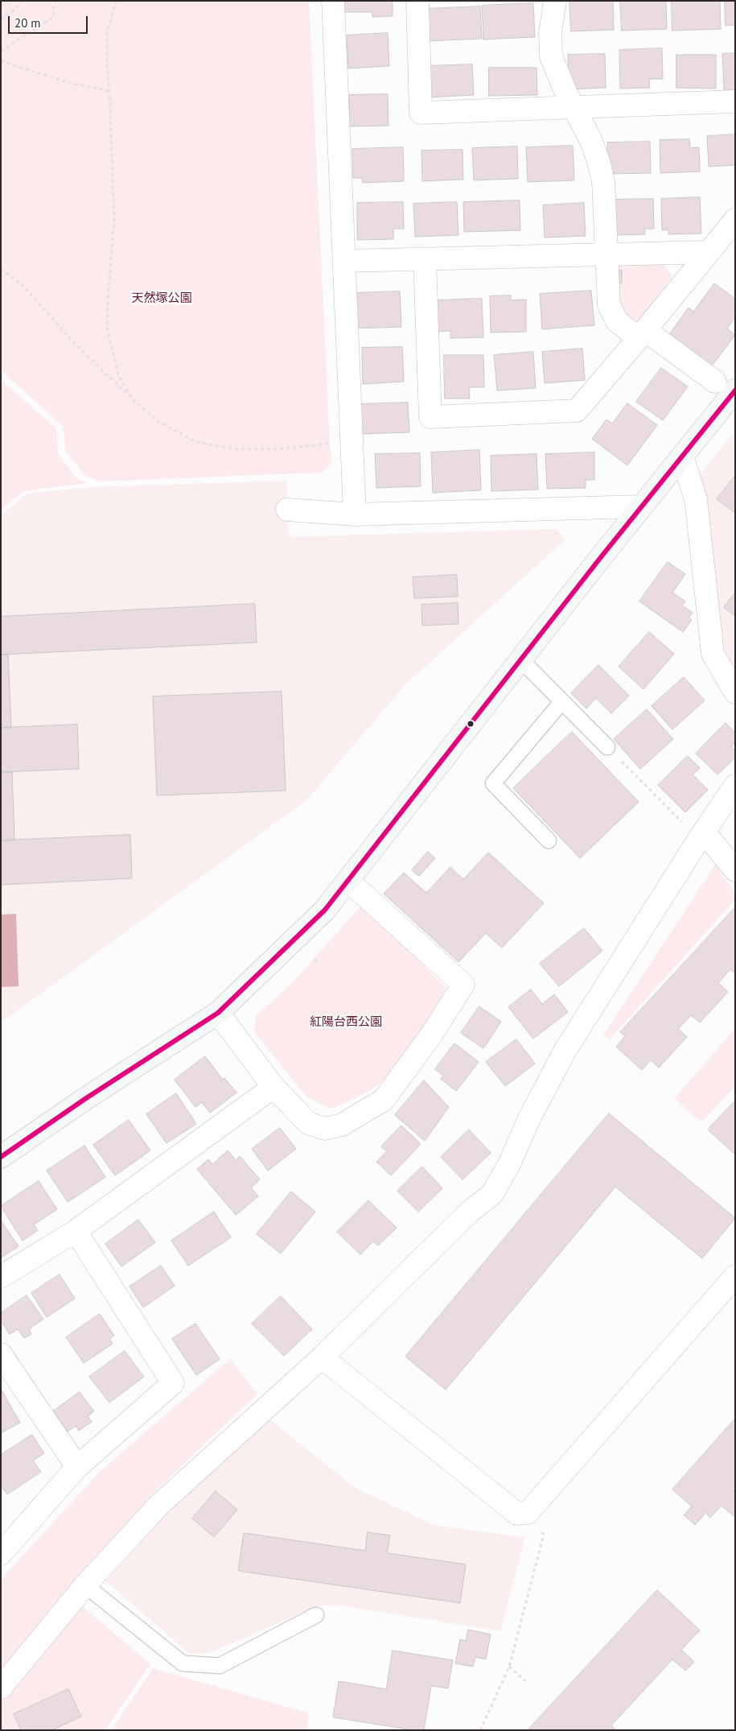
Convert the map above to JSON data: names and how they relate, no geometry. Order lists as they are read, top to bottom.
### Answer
{
  "parks": ["天然塚公園", "紅陽台西公園"],
  "scale_bar": "20 m"
}
